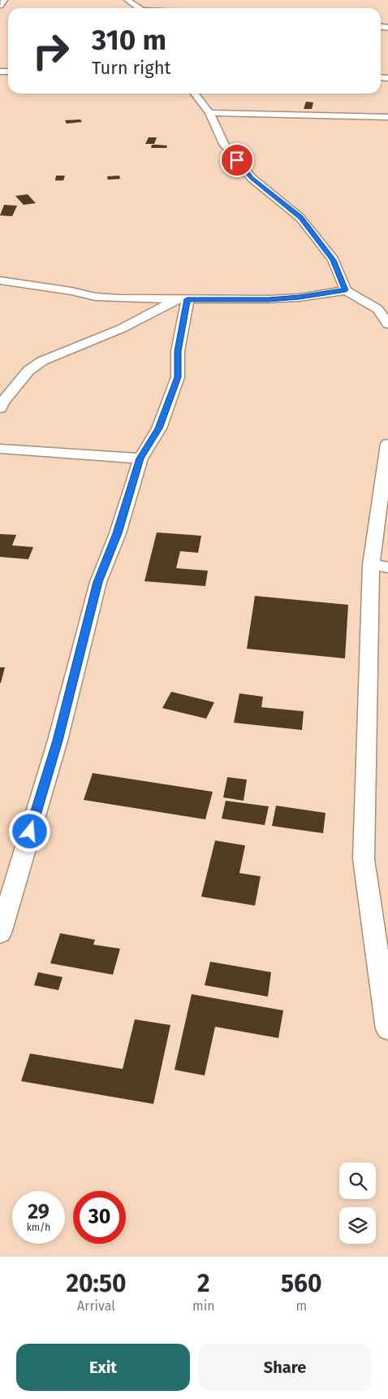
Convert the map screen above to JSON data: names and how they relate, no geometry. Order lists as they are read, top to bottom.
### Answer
{
  "page": {
    "turn": ["310 m", "Turn right"],
    "speed": "29 km/h",
    "limit": "30",
    "eta": [
      "20:50",
      "Arrival",
      "2",
      "min",
      "560",
      "m"
    ],
    "buttons": ["Exit", "Share"]
  }
}
